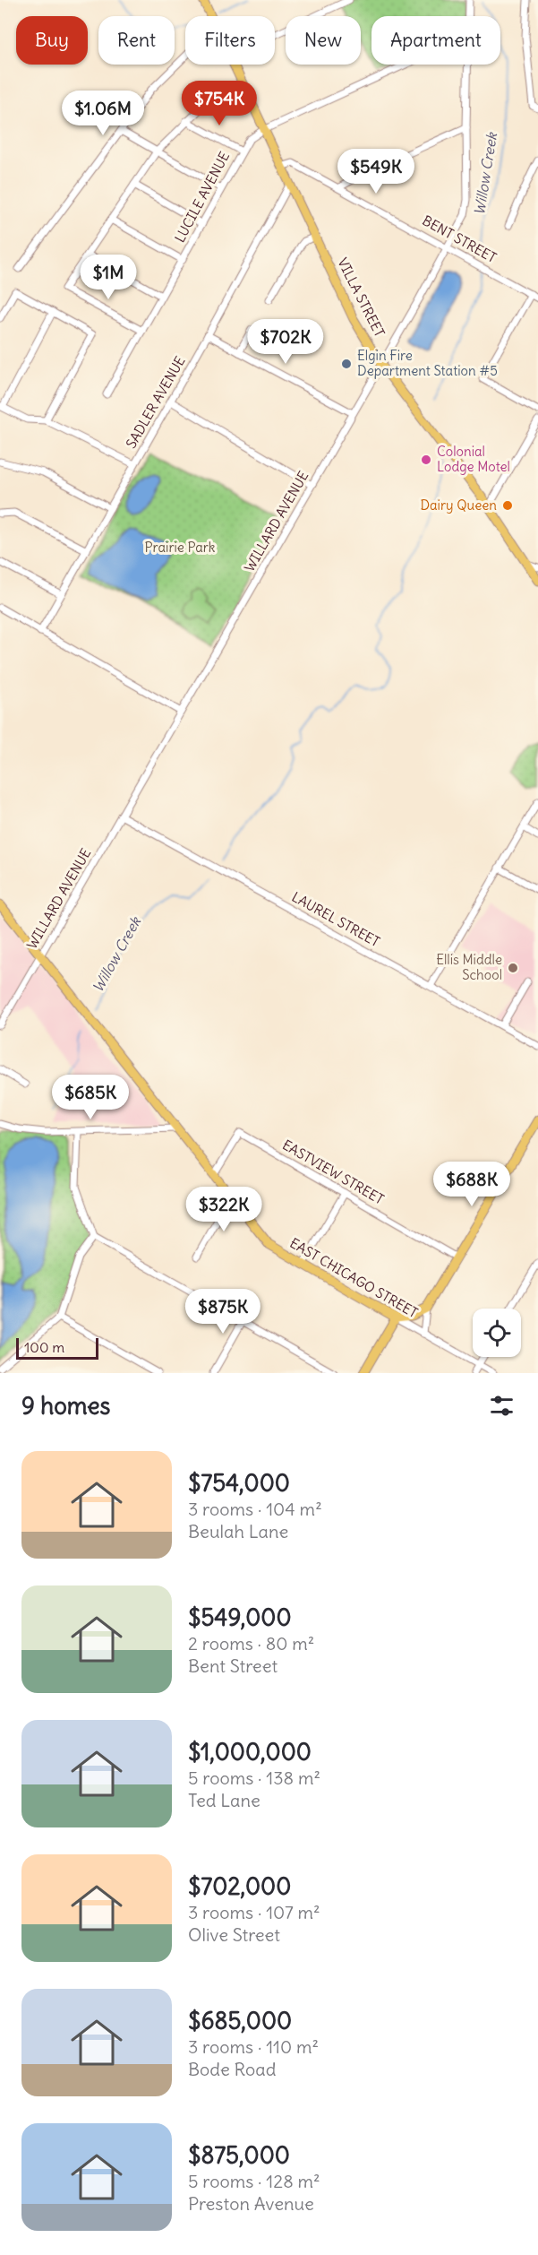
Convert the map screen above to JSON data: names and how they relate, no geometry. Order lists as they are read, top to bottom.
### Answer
{
  "streets": {
    "main road": ["VILLA STREET", "EAST CHICAGO STREET"],
    "street": [
      "LUCILE AVENUE",
      "BENT STREET",
      "SADLER AVENUE",
      "WILLARD AVENUE",
      "LAUREL STREET",
      "EASTVIEW STREET"
    ]
  },
  "crossings": [
    ["LUCILE AVENUE", "VILLA STREET"],
    ["BENT STREET", "VILLA STREET"],
    ["BENT STREET", "WILLARD AVENUE"],
    ["VILLA STREET", "SADLER AVENUE"],
    ["VILLA STREET", "WILLARD AVENUE"],
    ["WILLARD AVENUE", "LAUREL STREET"],
    ["WILLARD AVENUE", "EAST CHICAGO STREET"],
    ["EASTVIEW STREET", "EAST CHICAGO STREET"]
  ],
  "water": ["Willow Creek"],
  "parks": ["Prairie Park"],
  "places": [
    "Elgin Fire Department Station #5",
    "Colonial Lodge Motel",
    "Dairy Queen",
    "Ellis Middle School"
  ],
  "scale_bar": "100 m",
  "page": {
    "chip": [
      "Buy",
      "Rent",
      "Filters",
      "New",
      "Apartment"
    ],
    "price": [
      "$754K",
      "$1.06M",
      "$549K",
      "$1M",
      "$702K",
      "$685K",
      "$688K",
      "$322K",
      "$875K"
    ],
    "scale": "100 m",
    "heading": "9 homes",
    "list": [
      {
        "name": "$754,000",
        "note": "3 rooms · 104 m² · Beulah Lane"
      },
      {
        "name": "$549,000",
        "note": "2 rooms · 80 m² · Bent Street"
      },
      {
        "name": "$1,000,000",
        "note": "5 rooms · 138 m² · Ted Lane"
      },
      {
        "name": "$702,000",
        "note": "3 rooms · 107 m² · Olive Street"
      },
      {
        "name": "$685,000",
        "note": "3 rooms · 110 m² · Bode Road"
      },
      {
        "name": "$875,000",
        "note": "5 rooms · 128 m² · Preston Avenue"
      }
    ]
  }
}
